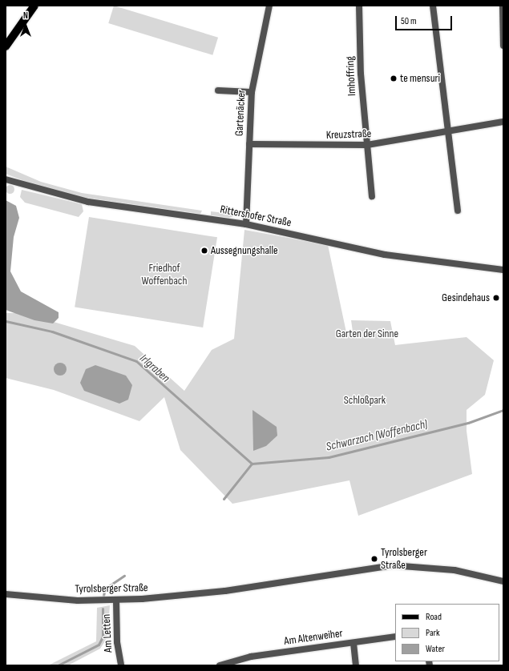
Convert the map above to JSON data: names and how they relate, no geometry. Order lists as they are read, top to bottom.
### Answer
{
  "streets": {
    "street": [
      "Imhoffring",
      "Gartenäcker",
      "Kreuzstraße",
      "Rittershofer Straße",
      "Tyrolsberger Straße",
      "Am Letten",
      "Am Altenweiher"
    ]
  },
  "crossings": [
    ["Imhoffring", "Kreuzstraße"],
    ["Gartenäcker", "Kreuzstraße"],
    ["Gartenäcker", "Rittershofer Straße"],
    ["Tyrolsberger Straße", "Am Letten"]
  ],
  "water": ["Irlgraben", "Schwarzach (Woffenbach)"],
  "parks": ["Friedhof Woffenbach", "Garten der Sinne", "Schloßpark"],
  "places": [
    "te mensuri",
    "Aussegnungshalle",
    "Gesindehaus",
    "Tyrolsberger Straße"
  ],
  "legend": ["Road", "Park", "Water"],
  "scale_bar": "50 m",
  "north": "top"
}
